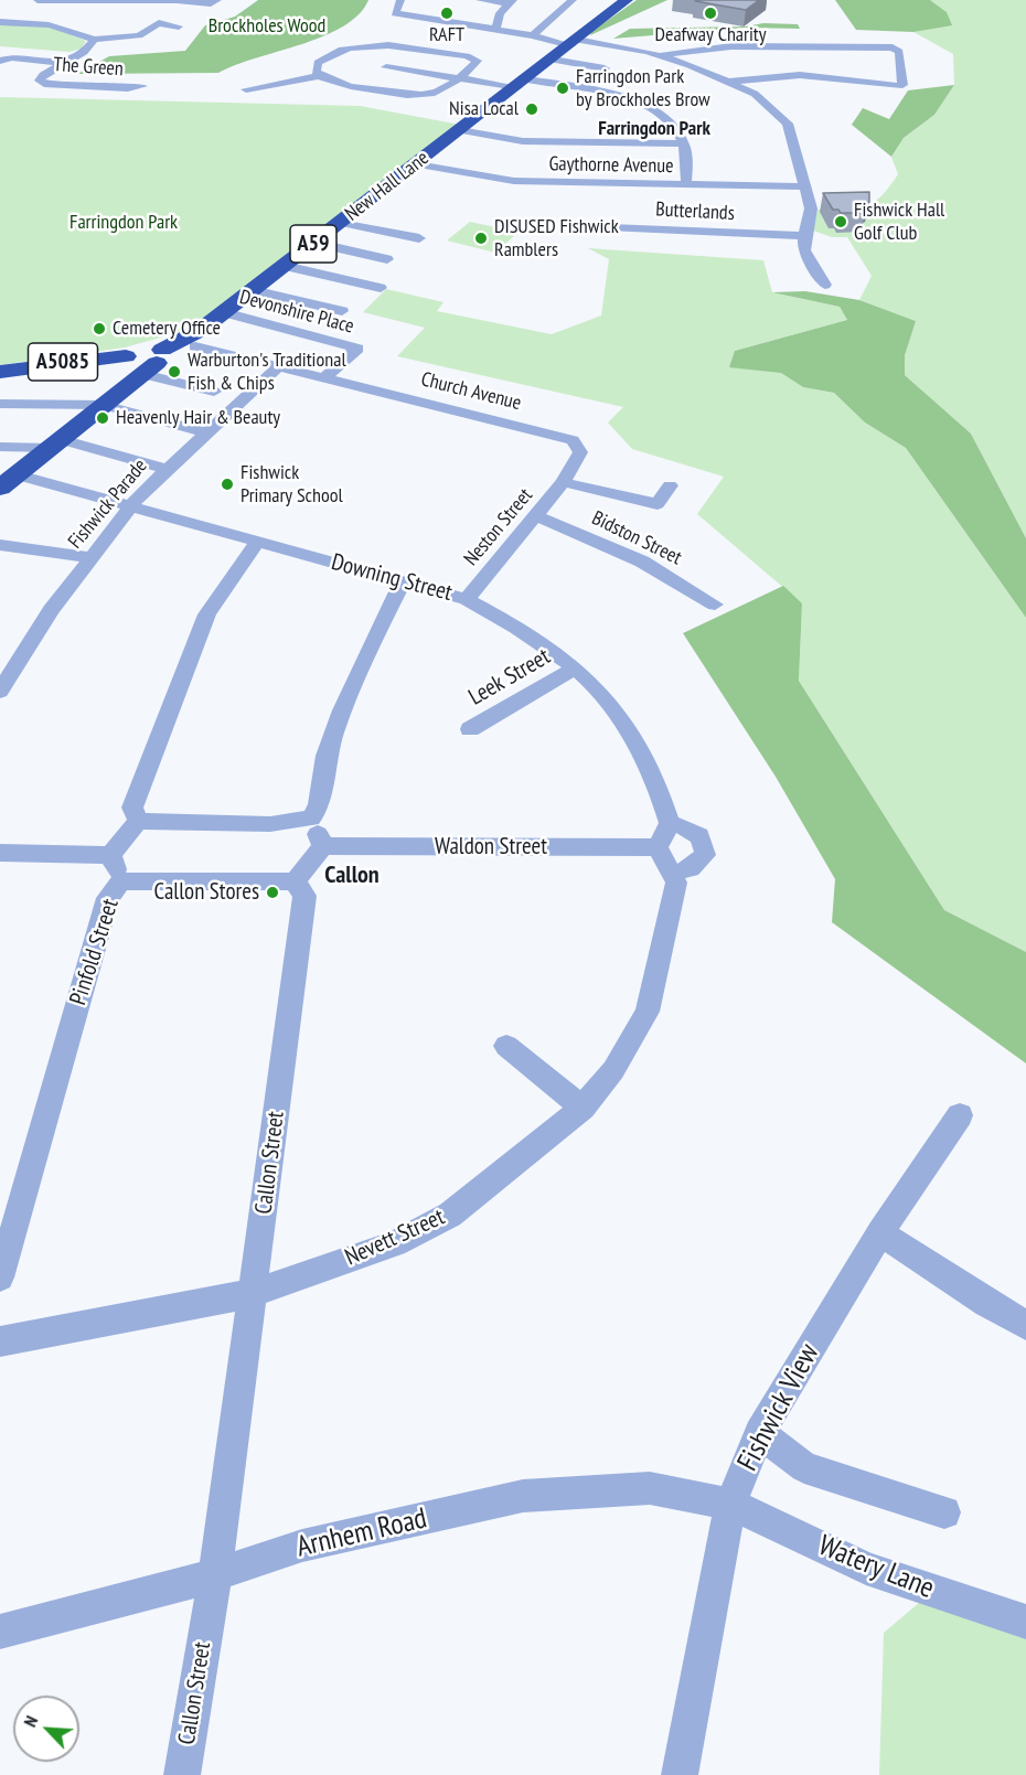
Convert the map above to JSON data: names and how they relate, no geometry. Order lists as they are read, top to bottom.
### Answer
{
  "streets": {
    "highway": ["New Hall Lane", "A59", "A5085"],
    "street": [
      "The Green",
      "Gaythorne Avenue",
      "Butterlands",
      "Devonshire Place",
      "Church Avenue",
      "Fishwick Parade",
      "Neston Street",
      "Bidston Street",
      "Downing Street",
      "Leek Street",
      "Waldon Street",
      "Pinfold Street",
      "Callon Street",
      "Nevett Street",
      "Fishwick View",
      "Arnhem Road",
      "Watery Lane"
    ]
  },
  "crossings": [
    ["Gaythorne Avenue", "New Hall Lane"],
    ["New Hall Lane", "A59"],
    ["New Hall Lane", "Devonshire Place"],
    ["New Hall Lane", "A5085"],
    ["New Hall Lane", "Downing Street"],
    ["Devonshire Place", "Church Avenue"],
    ["Church Avenue", "Fishwick Parade"],
    ["Church Avenue", "Neston Street"],
    ["Fishwick Parade", "Downing Street"],
    ["Neston Street", "Bidston Street"],
    ["Neston Street", "Downing Street"],
    ["Downing Street", "Leek Street"],
    ["Downing Street", "Waldon Street"],
    ["Downing Street", "Nevett Street"],
    ["Waldon Street", "Nevett Street"],
    ["Callon Street", "Nevett Street"],
    ["Callon Street", "Arnhem Road"],
    ["Fishwick View", "Arnhem Road"],
    ["Fishwick View", "Watery Lane"],
    ["Arnhem Road", "Watery Lane"]
  ],
  "districts": ["Farringdon Park", "Callon"],
  "parks": ["Brockholes Wood", "Farringdon Park"],
  "places": [
    "RAFT",
    "Deafway Charity",
    "Farringdon Park by Brockholes Brow",
    "Nisa Local",
    "Fishwick Hall Golf Club",
    "DISUSED Fishwick Ramblers",
    "Cemetery Office",
    "Warburton's Traditional Fish & Chips",
    "Heavenly Hair & Beauty",
    "Fishwick Primary School",
    "Callon Stores"
  ],
  "north": "top left"
}
